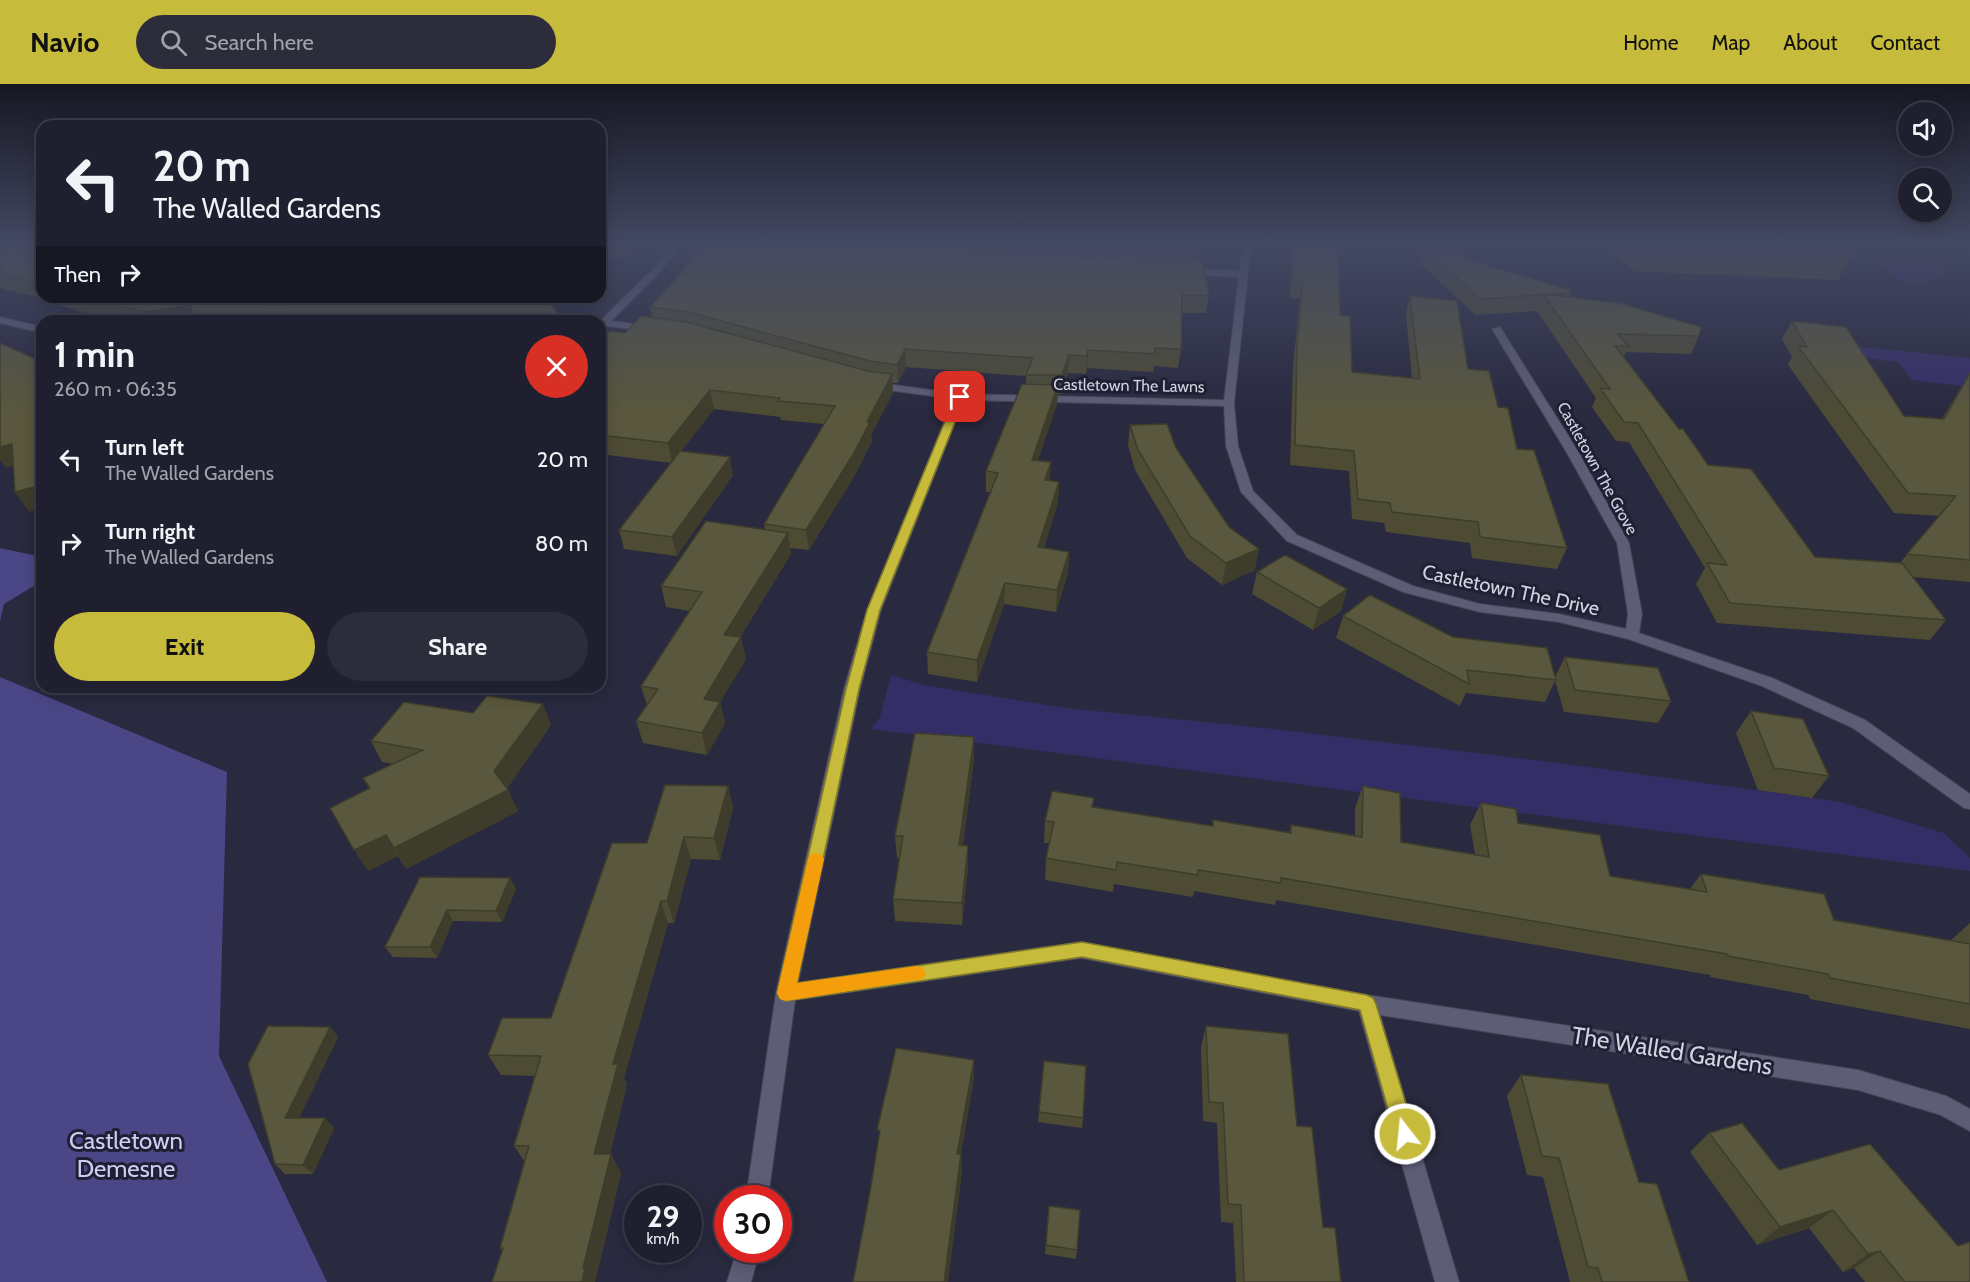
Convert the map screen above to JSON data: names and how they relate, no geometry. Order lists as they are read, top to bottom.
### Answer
{
  "streets": {
    "street": [
      "Castletown The Lawns",
      "Castletown The Grove",
      "Castletown The Drive",
      "The Walled Gardens"
    ]
  },
  "crossings": [
    ["Castletown The Lawns", "Castletown The Drive"],
    ["Castletown The Grove", "Castletown The Drive"]
  ],
  "parks": ["Castletown Demesne"],
  "page": {
    "header": "Navio",
    "search": "Search here",
    "nav": [
      "Home",
      "Map",
      "About",
      "Contact"
    ],
    "turn": ["20 m", "The Walled Gardens"],
    "then": "Then",
    "heading": ["1 min", "260 m · 06:35"],
    "list": [
      {
        "name": "Turn left",
        "note": "The Walled Gardens",
        "value": "20 m"
      },
      {
        "name": "Turn right",
        "note": "The Walled Gardens",
        "value": "80 m"
      }
    ],
    "buttons": ["Exit", "Share"],
    "speed": "29 km/h",
    "limit": "30"
  }
}
